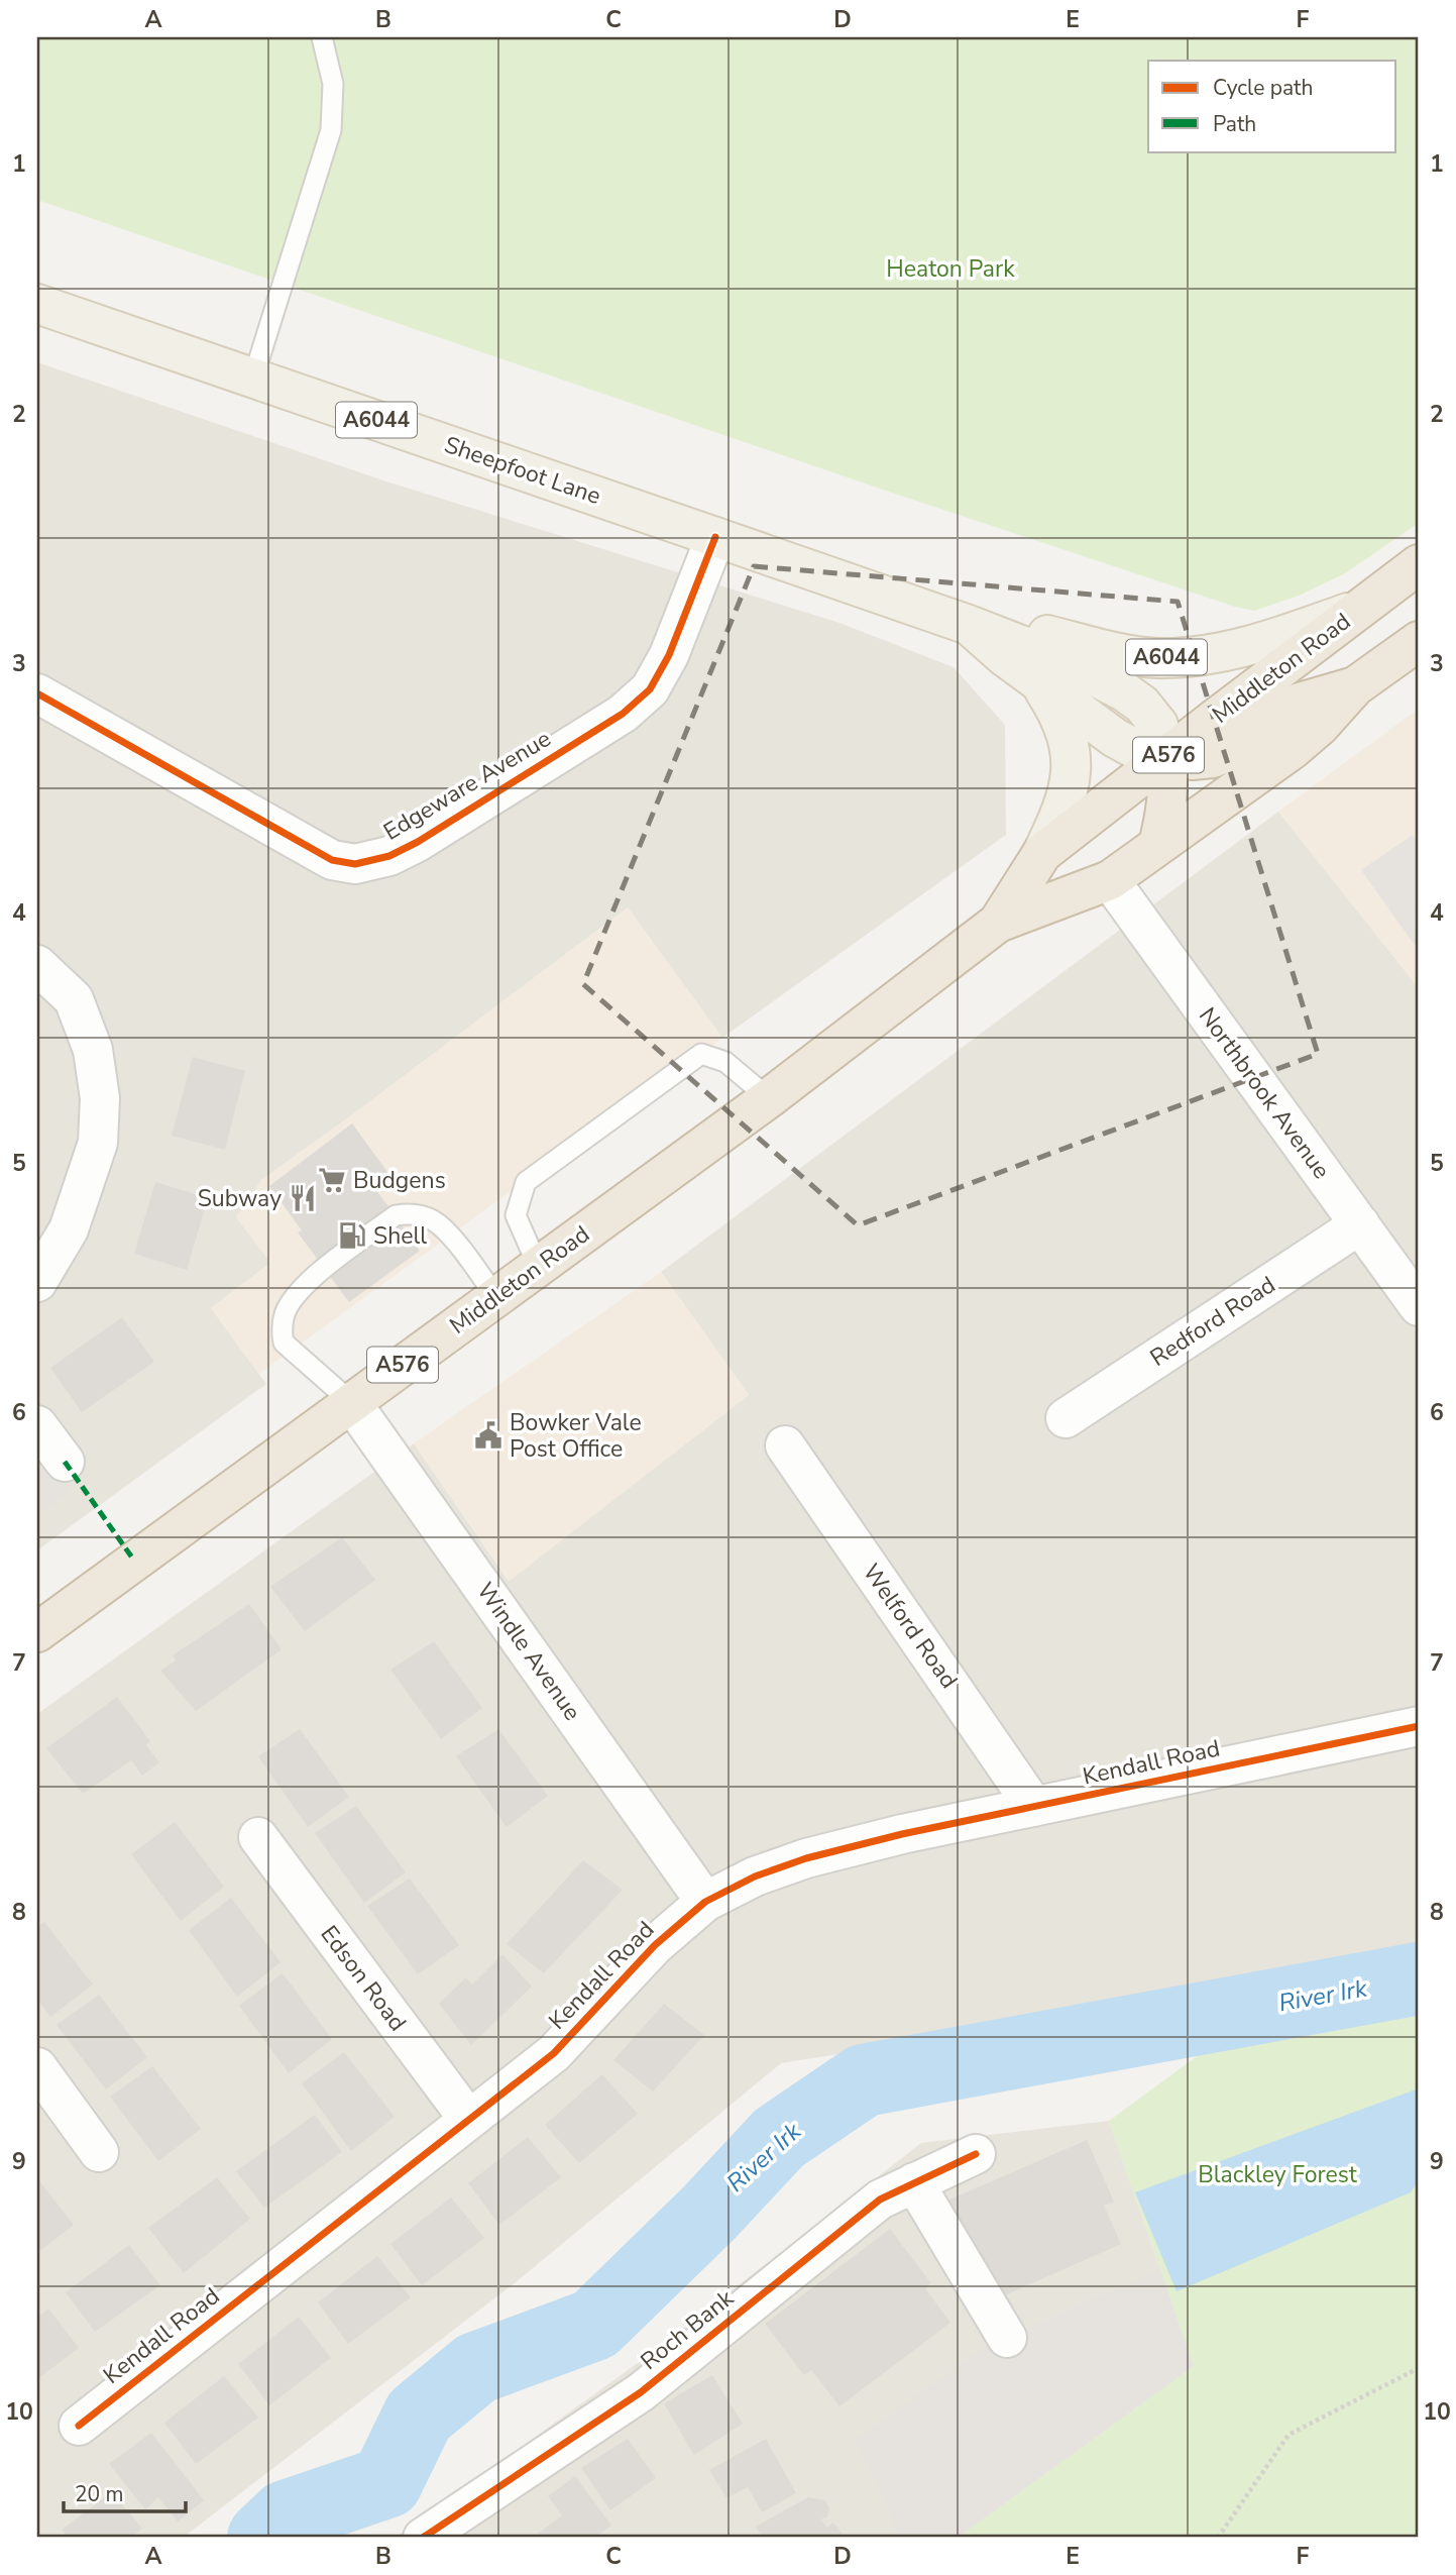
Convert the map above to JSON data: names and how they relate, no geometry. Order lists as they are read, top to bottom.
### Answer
{
  "streets": {
    "highway": ["Middleton Road", "A576"],
    "main road": ["A6044", "Sheepfoot Lane"],
    "street": [
      "Edgeware Avenue",
      "Northbrook Avenue",
      "Redford Road",
      "Welford Road",
      "Windle Avenue",
      "Kendall Road",
      "Edson Road",
      "Roch Bank"
    ]
  },
  "crossings": [
    ["A6044", "Sheepfoot Lane"],
    ["A6044", "Middleton Road"],
    ["Sheepfoot Lane", "Middleton Road"],
    ["Sheepfoot Lane", "A576"],
    ["Sheepfoot Lane", "Edgeware Avenue"],
    ["Middleton Road", "A576"],
    ["Middleton Road", "Northbrook Avenue"],
    ["Middleton Road", "Windle Avenue"],
    ["Northbrook Avenue", "Redford Road"],
    ["Welford Road", "Kendall Road"],
    ["Windle Avenue", "Kendall Road"],
    ["Kendall Road", "Edson Road"]
  ],
  "water": ["River Irk"],
  "parks": ["Heaton Park", "Blackley Forest"],
  "places": {
    "supermarket": ["Budgens"],
    "restaurant": ["Subway"],
    "fuel station": ["Shell"],
    "public building": ["Bowker Vale Post Office"]
  },
  "legend": ["Cycle path", "Path"],
  "scale_bar": "20 m",
  "grid": {
    "columns": [
      "A",
      "B",
      "C",
      "D",
      "E",
      "F"
    ],
    "rows": [
      "1",
      "2",
      "3",
      "4",
      "5",
      "6",
      "7",
      "8",
      "9",
      "10"
    ]
  }
}
